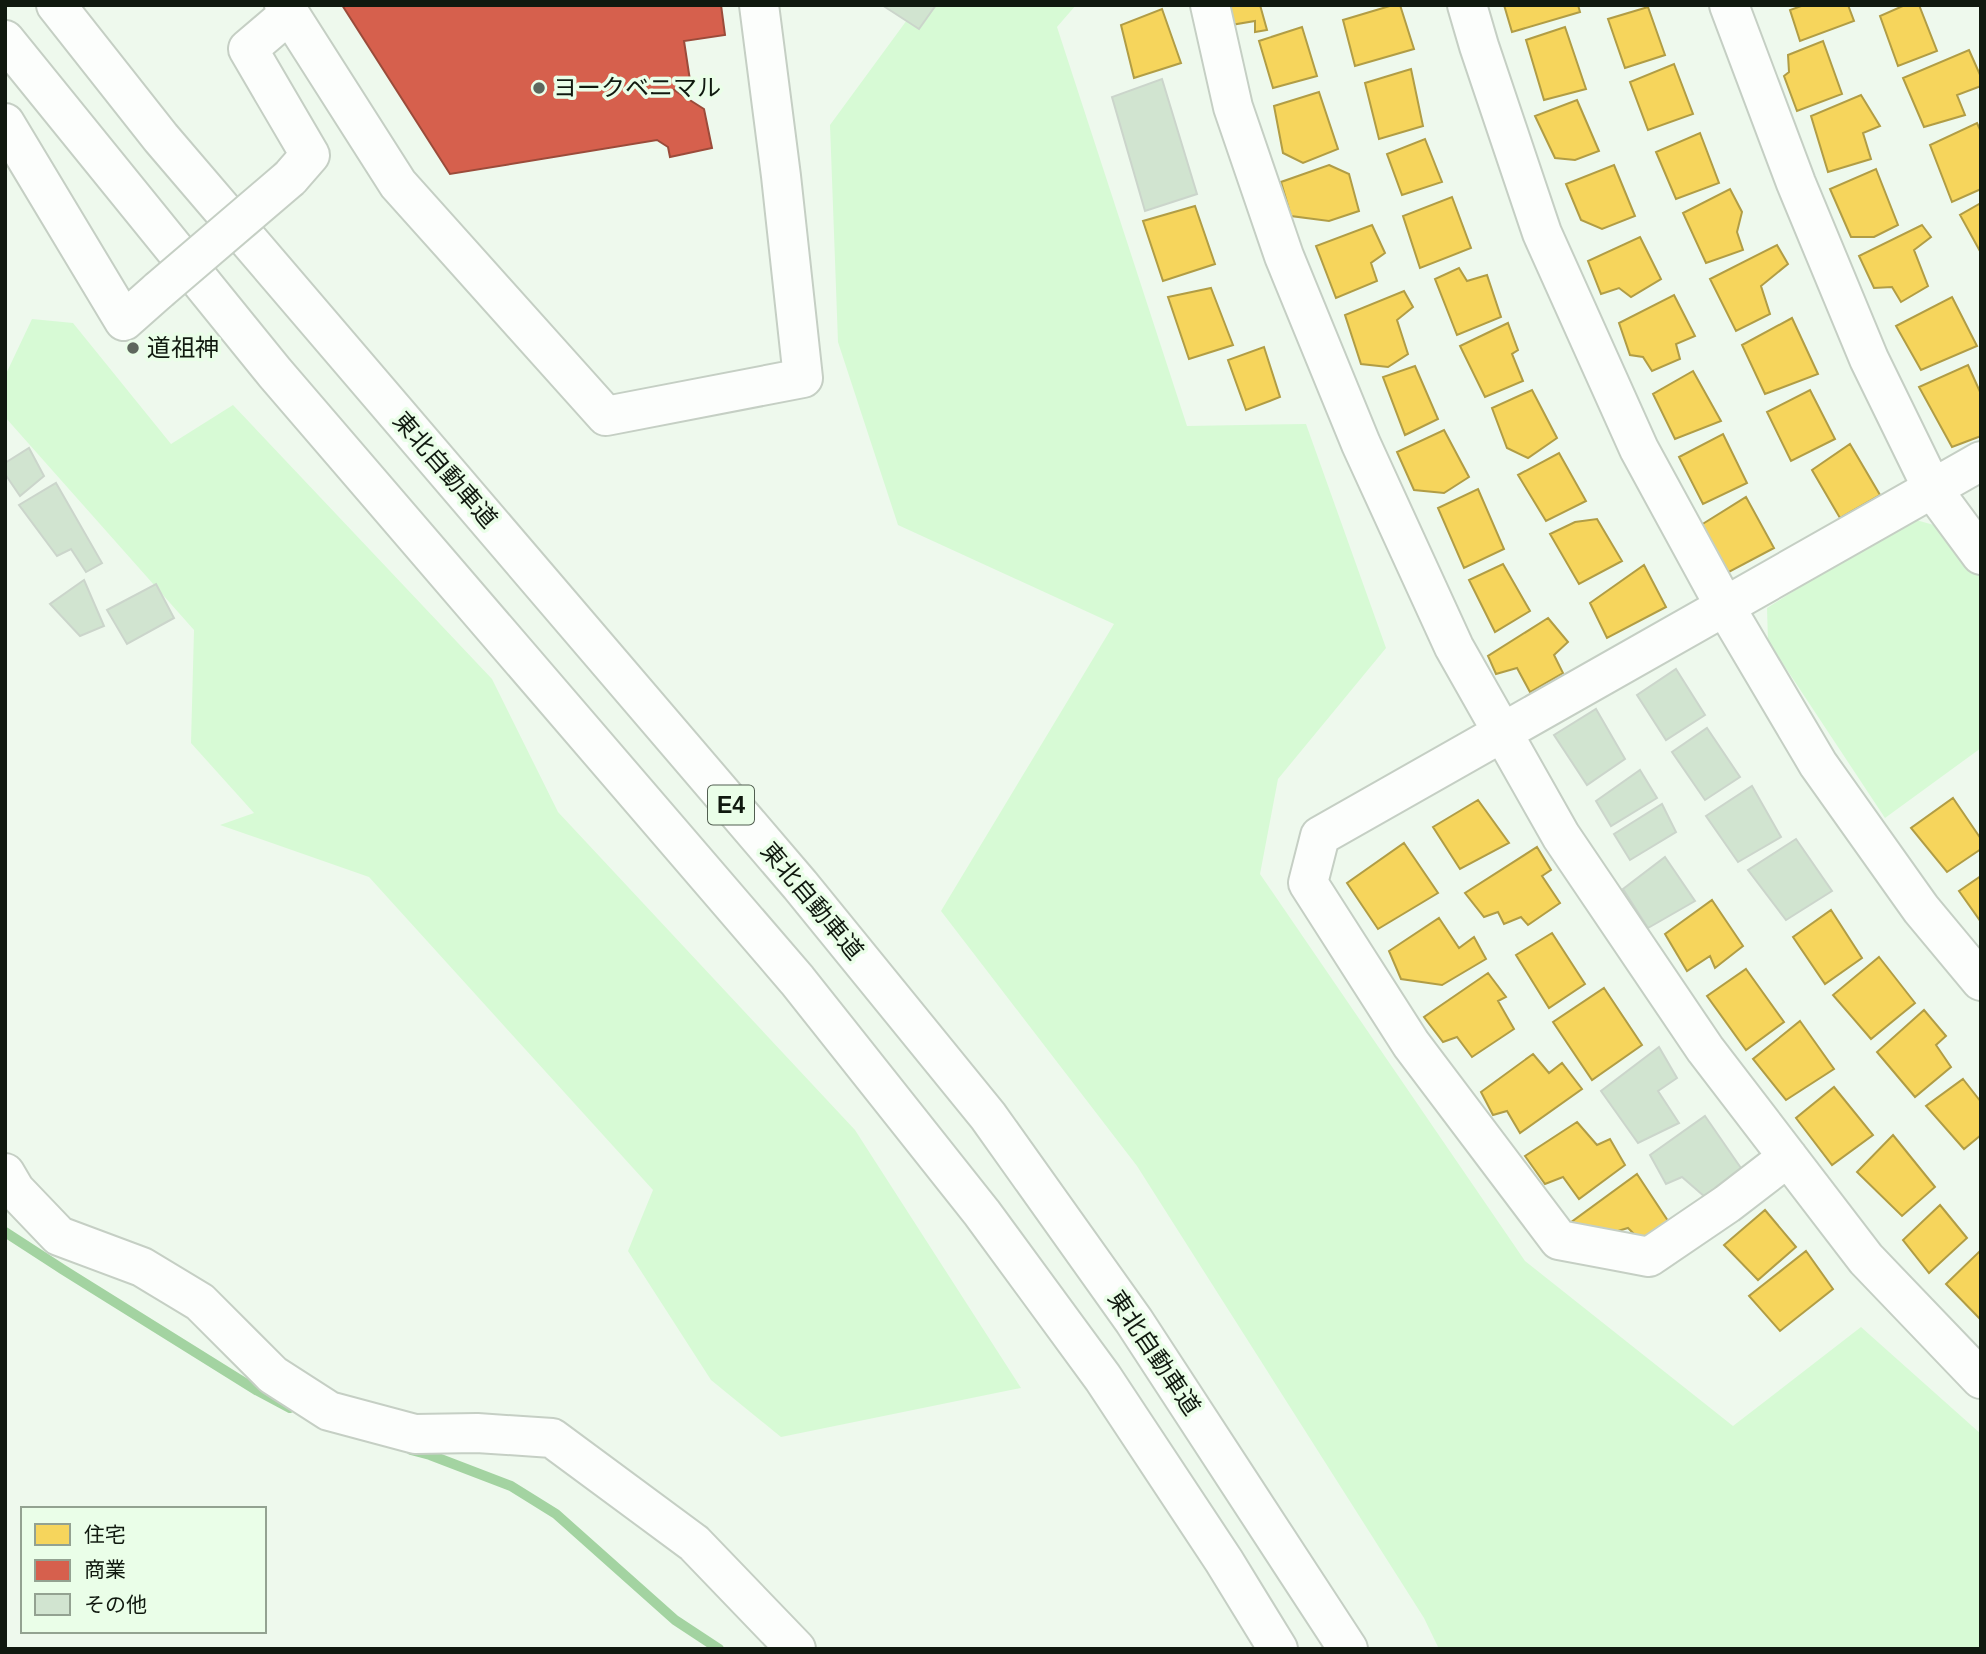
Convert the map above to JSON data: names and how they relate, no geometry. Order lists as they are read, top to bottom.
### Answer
{
  "streets": {
    "main road": ["東北自動車道", "E4"]
  },
  "places": ["ヨークベニマル", "道祖神"],
  "legend": ["住宅", "商業", "その他"]
}
